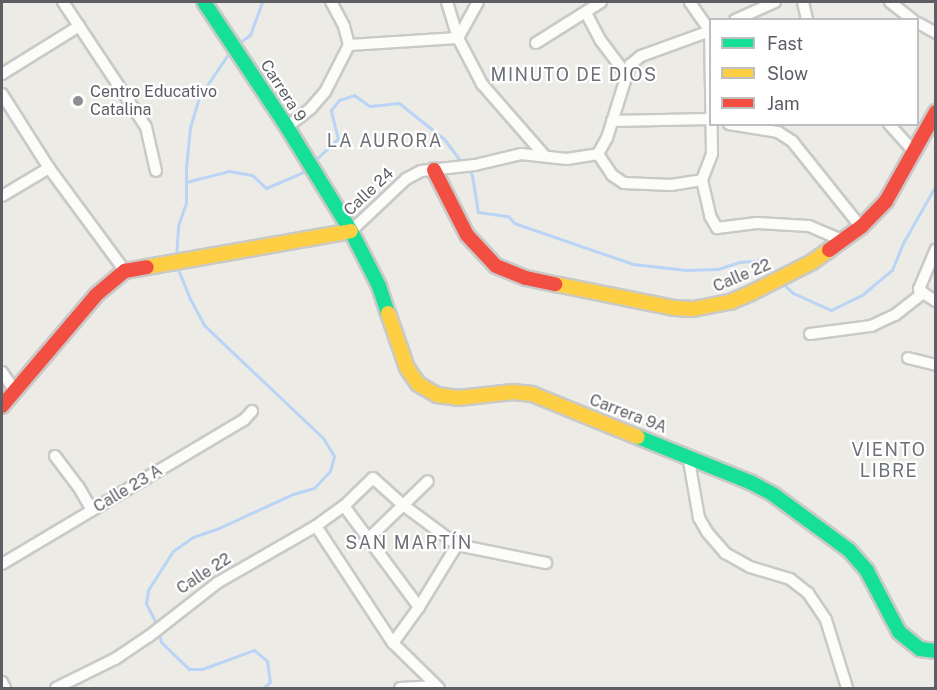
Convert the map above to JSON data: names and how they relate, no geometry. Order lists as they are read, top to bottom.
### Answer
{
  "streets": {
    "street": [
      "Carrera 9",
      "Calle 24",
      "Calle 22",
      "Carrera 9A",
      "Calle 23 A"
    ]
  },
  "crossings": [
    ["Carrera 9", "Calle 24"],
    ["Carrera 9", "Carrera 9A"],
    ["Calle 24", "Calle 22"],
    ["Calle 24", "Carrera 9A"]
  ],
  "districts": [
    "MINUTO DE DIOS",
    "LA AURORA",
    "VIENTO LIBRE",
    "SAN MARTÍN"
  ],
  "places": ["Centro Educativo Catalina"],
  "legend": ["Fast", "Slow", "Jam"]
}
